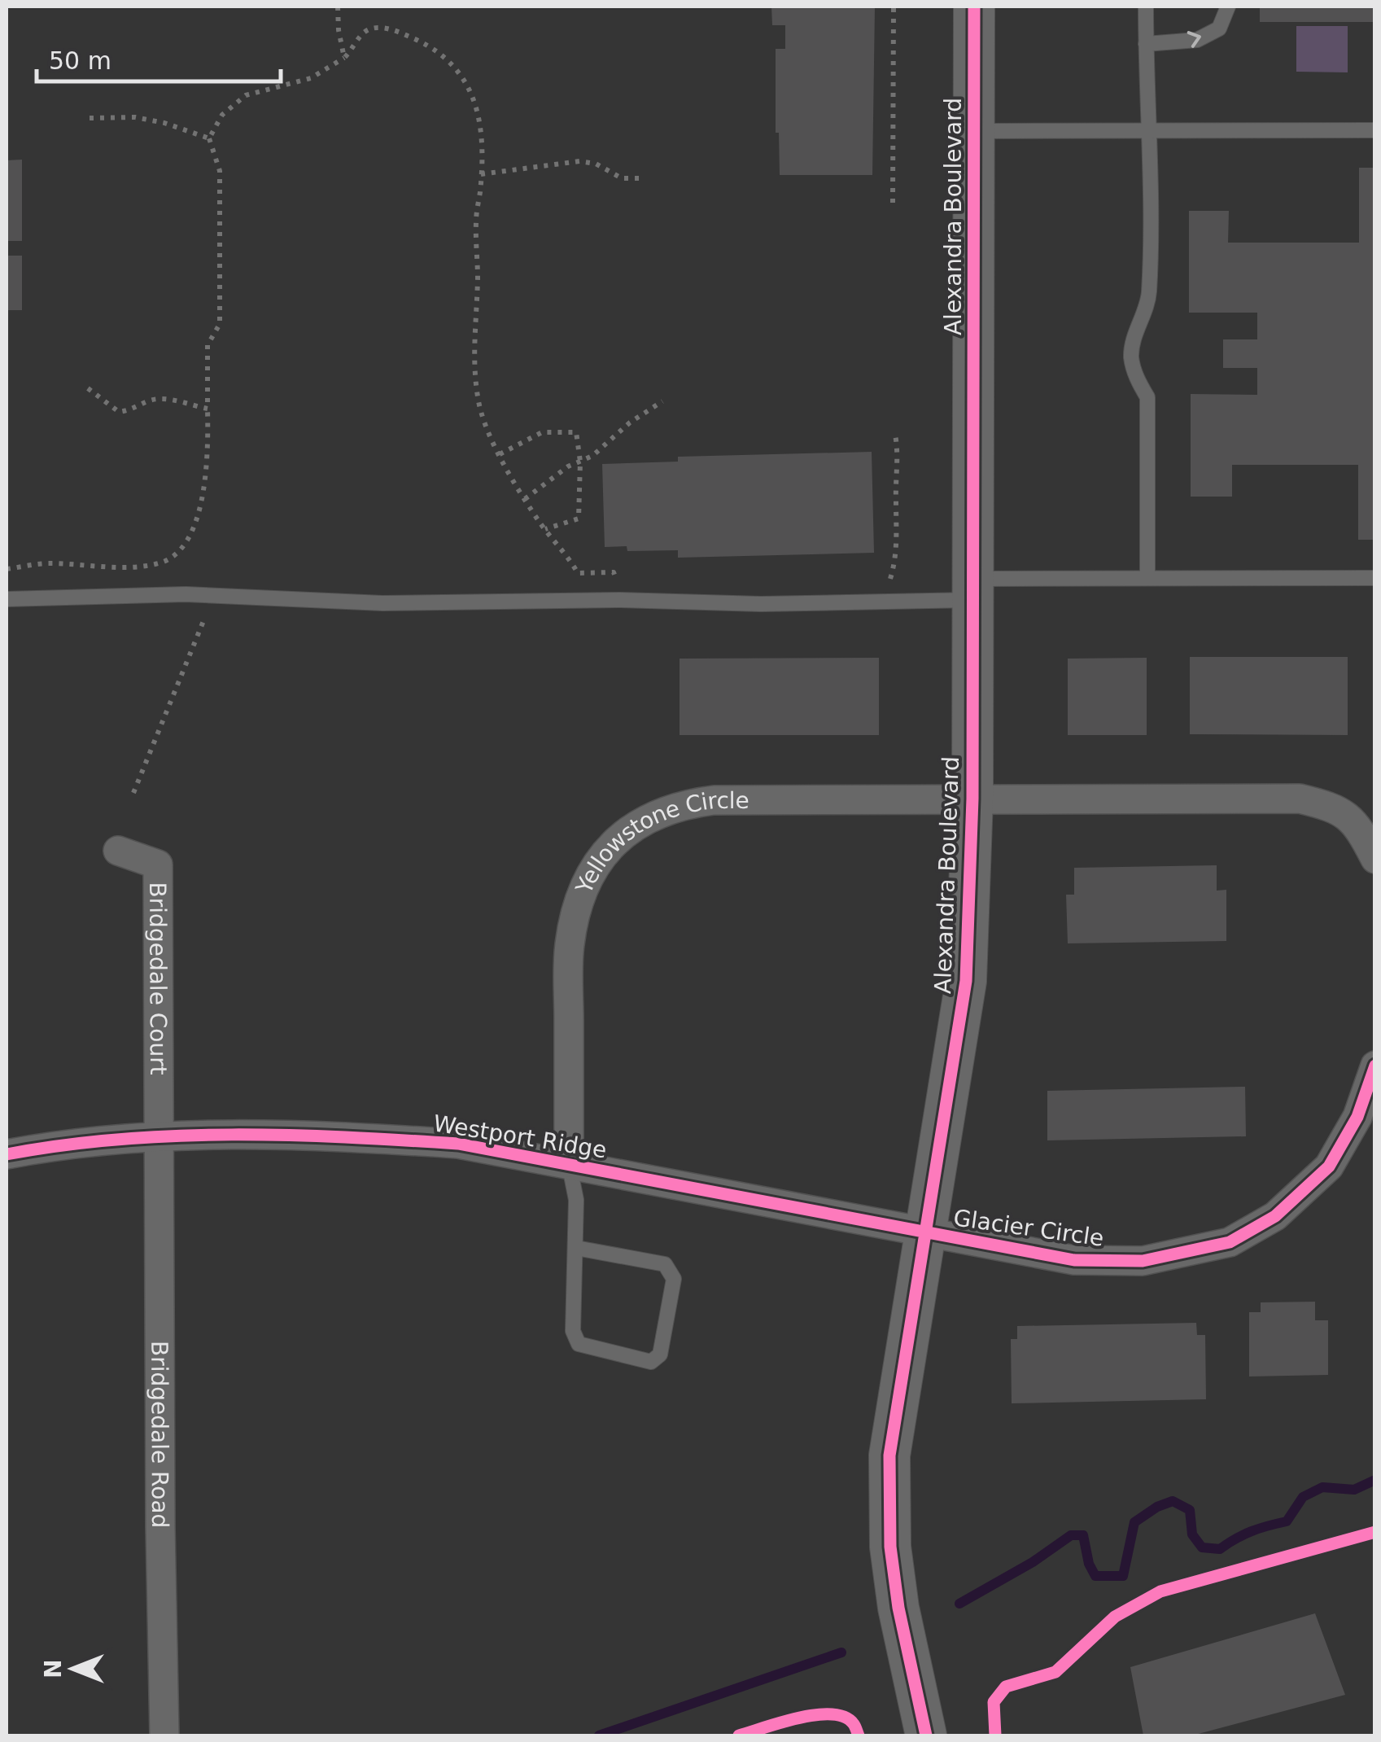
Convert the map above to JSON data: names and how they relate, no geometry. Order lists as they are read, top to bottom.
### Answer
{
  "streets": {
    "street": [
      "Alexandra Boulevard",
      "Yellowstone Circle",
      "Bridgedale Court",
      "Westport Ridge",
      "Glacier Circle",
      "Bridgedale Road"
    ]
  },
  "crossings": [
    ["Alexandra Boulevard", "Yellowstone Circle"],
    ["Alexandra Boulevard", "Westport Ridge"],
    ["Alexandra Boulevard", "Glacier Circle"],
    ["Yellowstone Circle", "Westport Ridge"],
    ["Bridgedale Court", "Westport Ridge"],
    ["Bridgedale Court", "Bridgedale Road"],
    ["Westport Ridge", "Glacier Circle"],
    ["Westport Ridge", "Bridgedale Road"]
  ],
  "scale_bar": "50 m",
  "north": "left"
}
